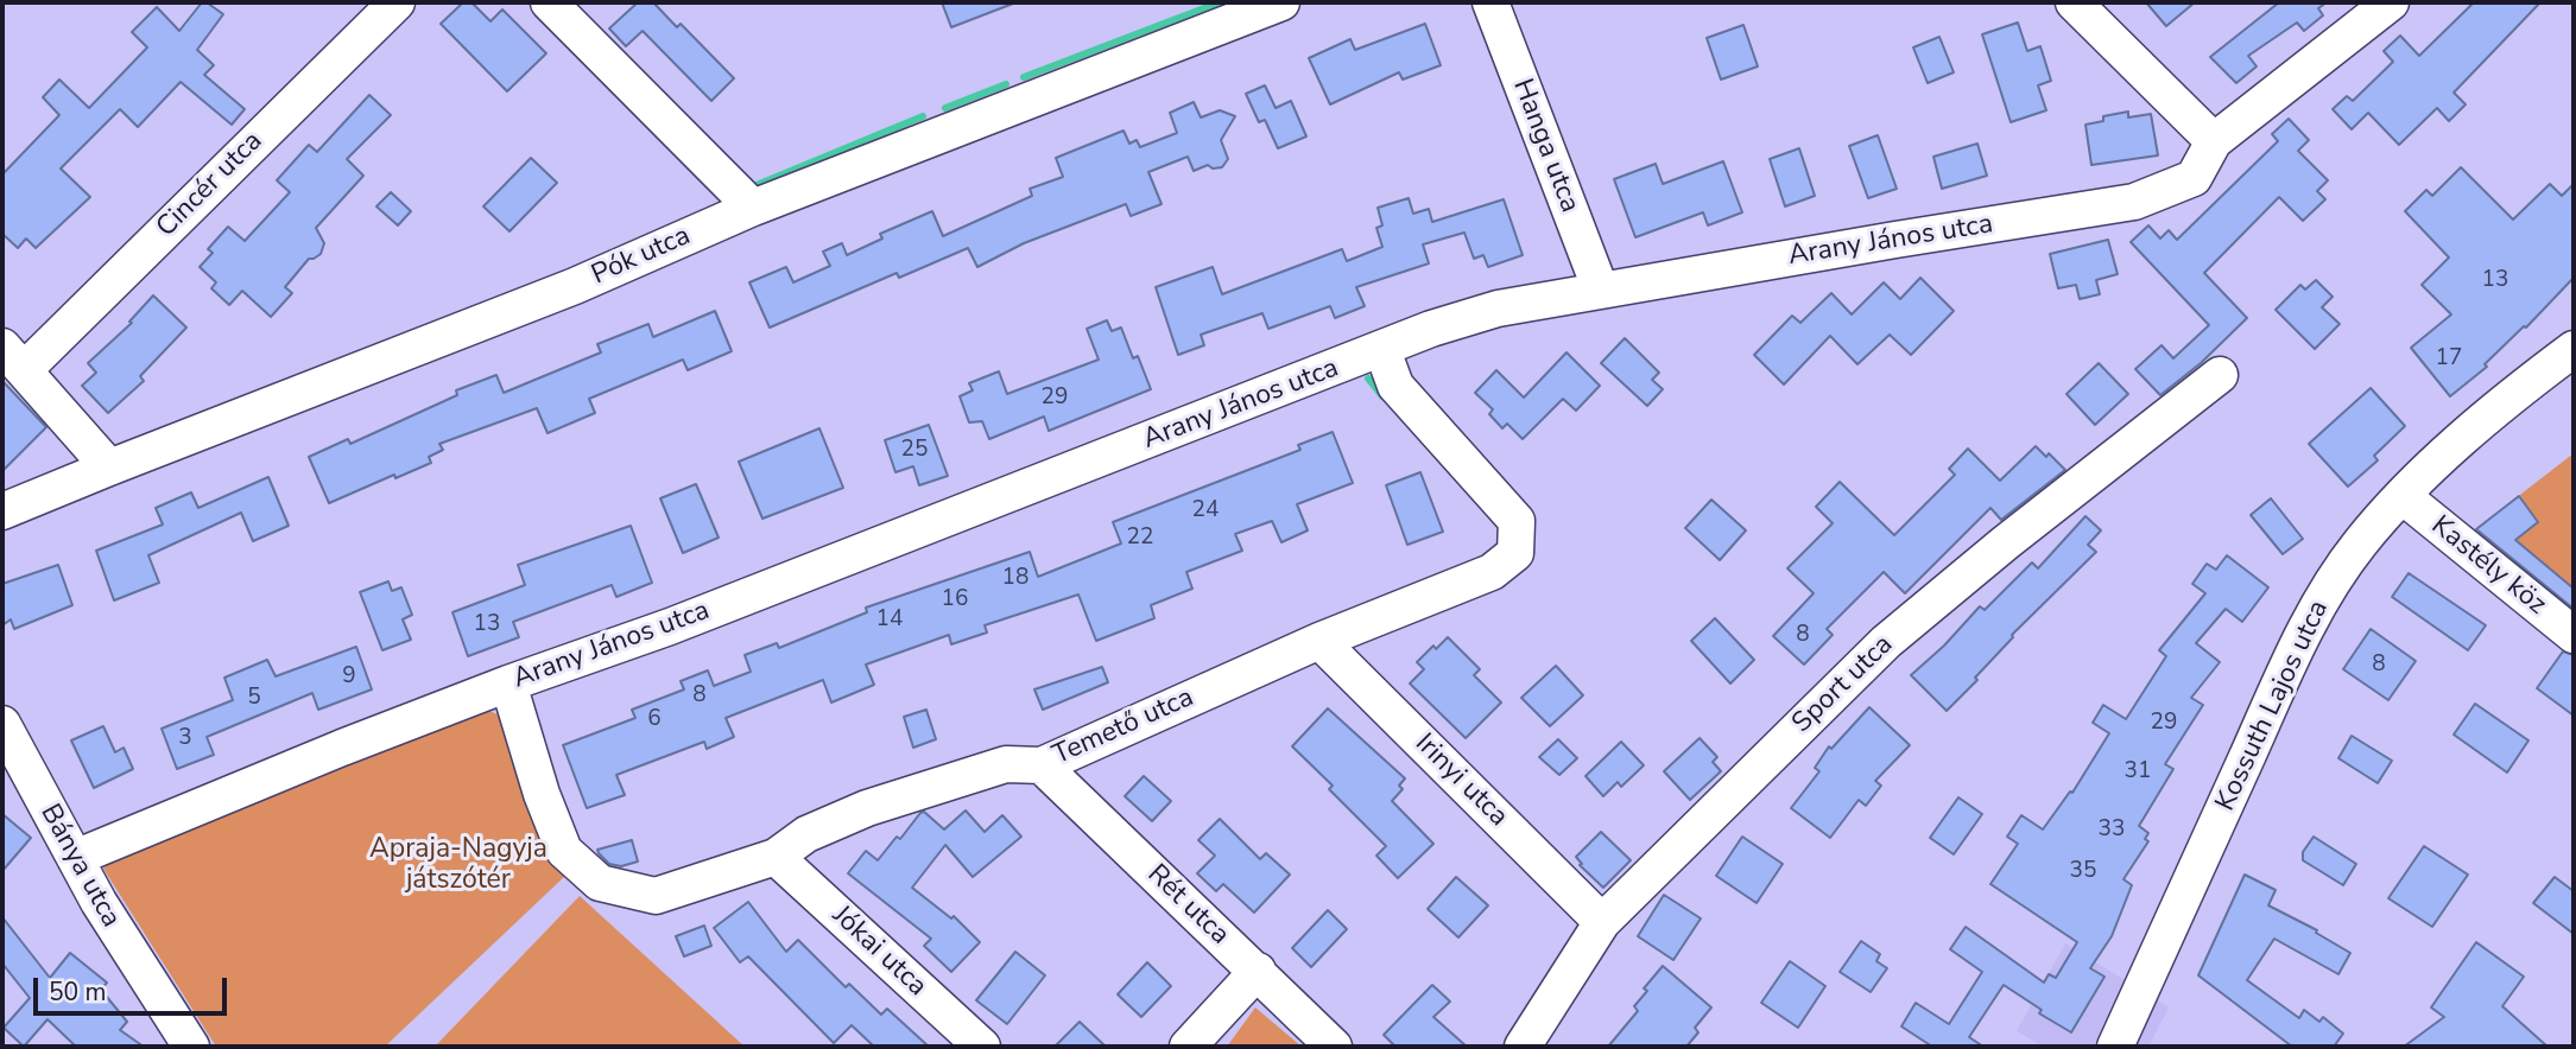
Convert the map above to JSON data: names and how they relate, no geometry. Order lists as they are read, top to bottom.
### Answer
{
  "streets": {
    "street": [
      "Hanga utca",
      "Cincér utca",
      "Arany János utca",
      "Pók utca",
      "Kastély köz",
      "Sport utca",
      "Kossuth Lajos utca",
      "Temető utca",
      "Irinyi utca",
      "Bánya utca",
      "Rét utca",
      "Jókai utca"
    ]
  },
  "crossings": [
    ["Hanga utca", "Arany János utca"],
    ["Arany János utca", "Temető utca"],
    ["Arany János utca", "Bánya utca"],
    ["Kastély köz", "Kossuth Lajos utca"],
    ["Sport utca", "Irinyi utca"],
    ["Temető utca", "Irinyi utca"],
    ["Temető utca", "Rét utca"],
    ["Temető utca", "Jókai utca"]
  ],
  "parks": ["Apraja-Nagyja játszótér"],
  "house_numbers": [
    "13",
    "17",
    "29",
    "25",
    "24",
    "22",
    "18",
    "16",
    "14",
    "13",
    "8",
    "8",
    "9",
    "8",
    "5",
    "6",
    "29",
    "3",
    "31",
    "33",
    "35"
  ],
  "scale_bar": "50 m"
}
